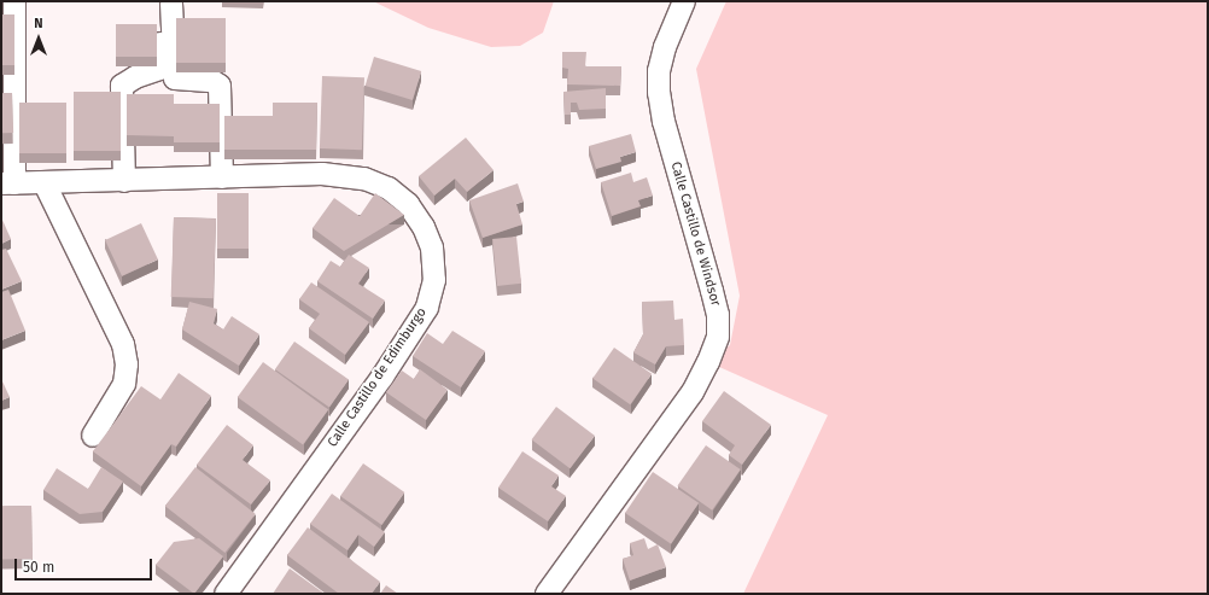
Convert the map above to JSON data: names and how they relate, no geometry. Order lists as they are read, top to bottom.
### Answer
{
  "streets": {
    "street": ["Calle Castillo de Windsor", "Calle Castillo de Edimburgo"]
  },
  "scale_bar": "50 m",
  "north": "top"
}
